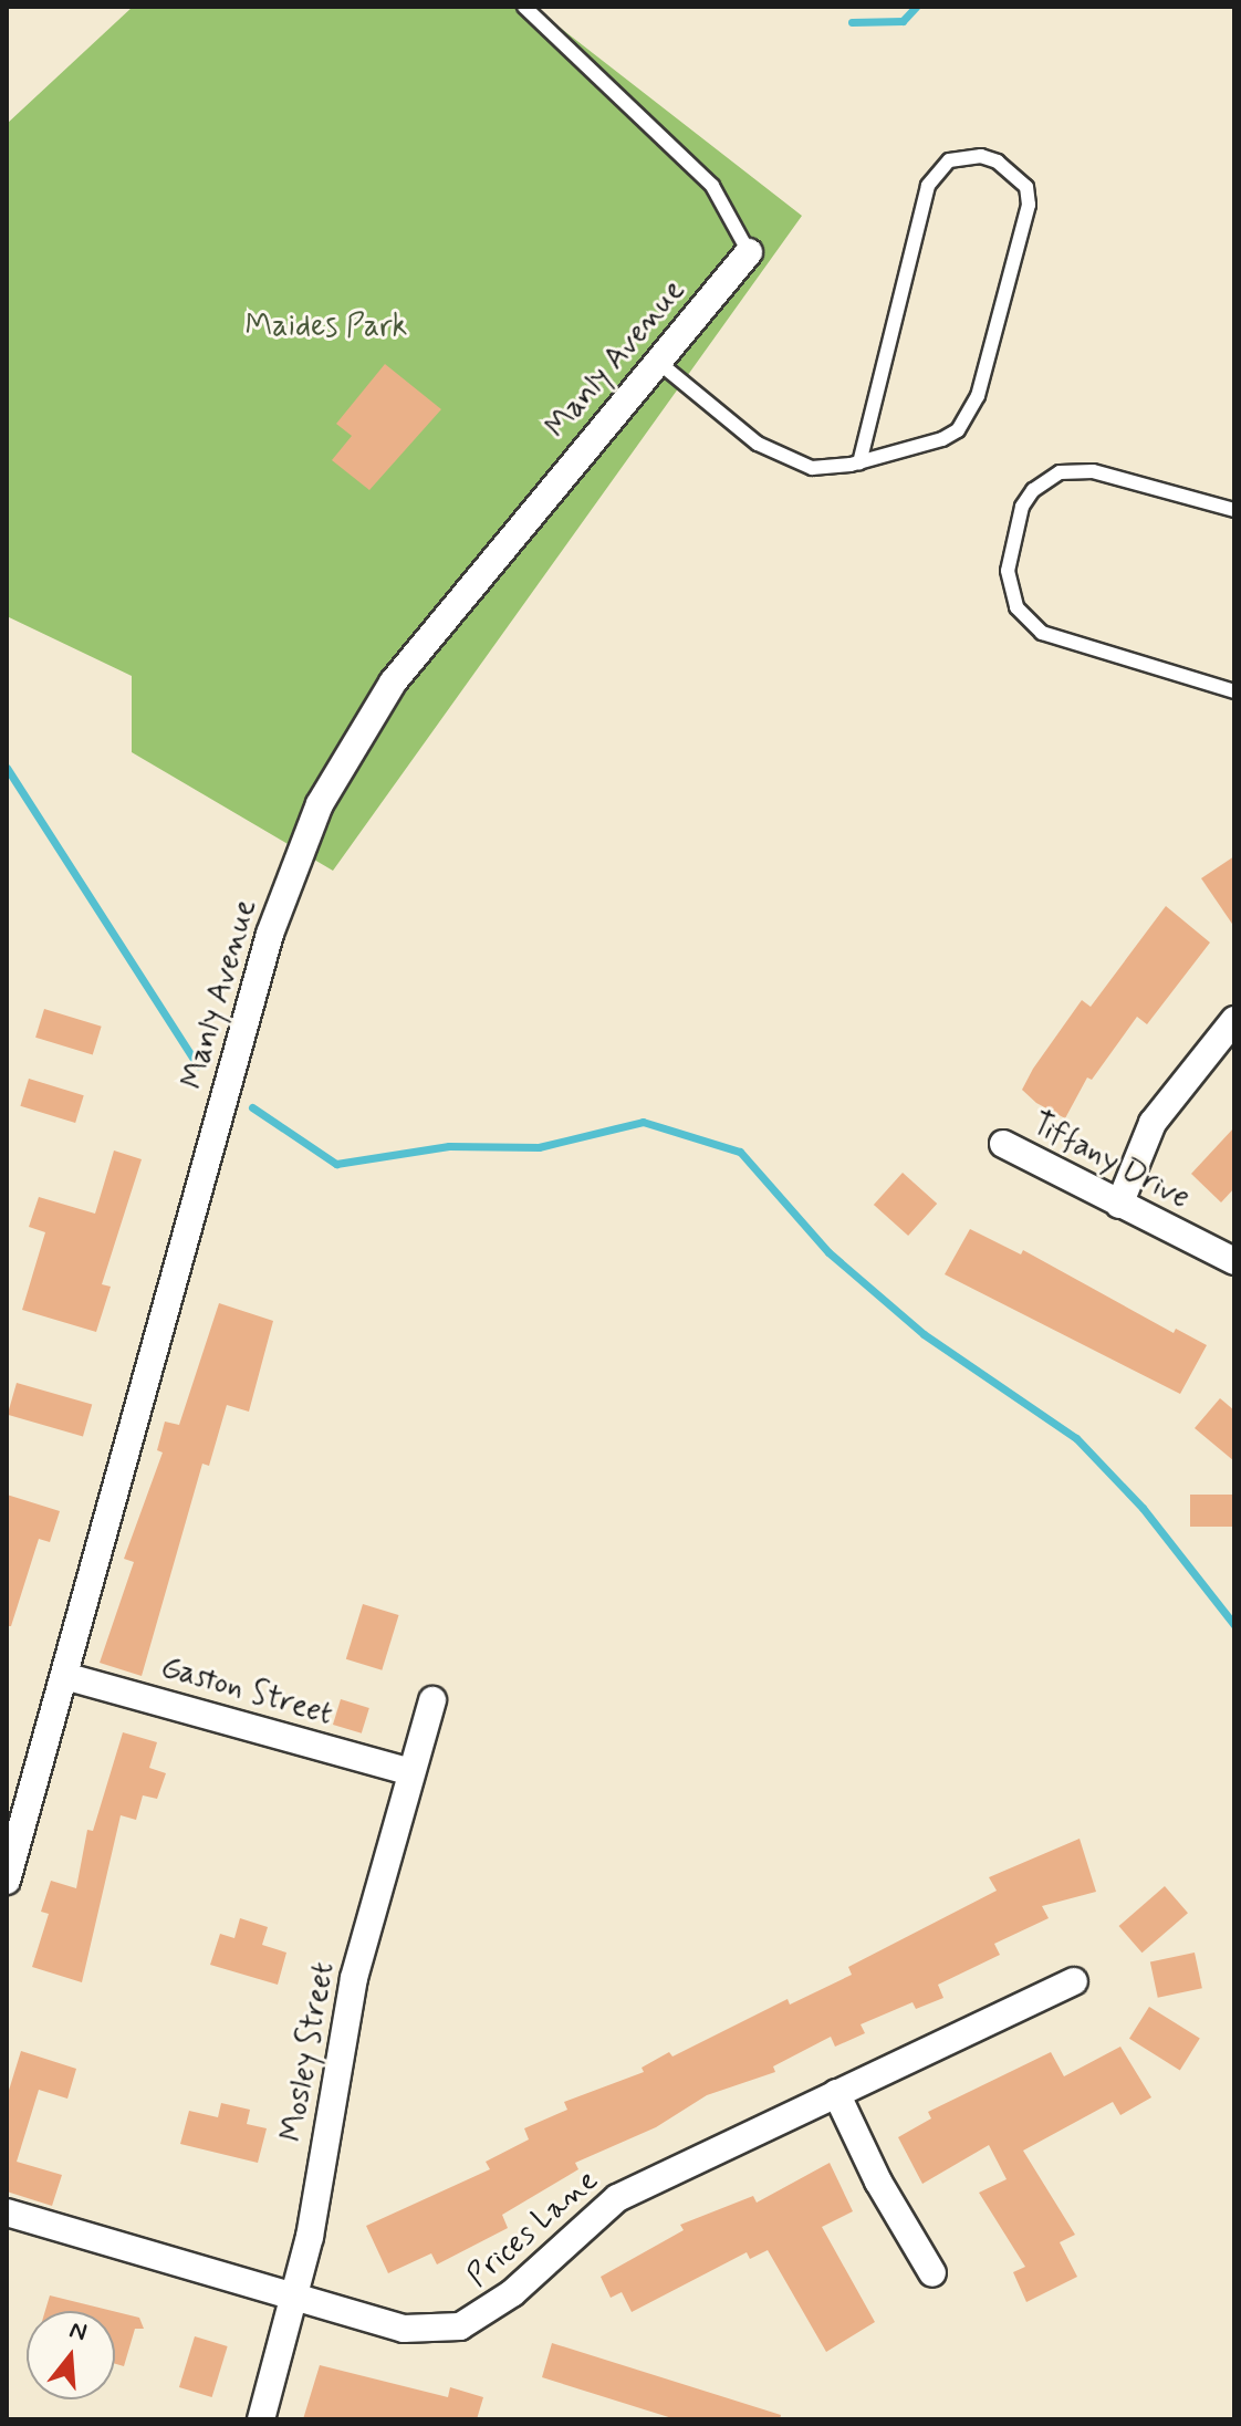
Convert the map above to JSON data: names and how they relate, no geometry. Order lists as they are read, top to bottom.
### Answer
{
  "streets": {
    "street": [
      "Manly Avenue",
      "Tiffany Drive",
      "Gaston Street",
      "Mosley Street",
      "Prices Lane"
    ]
  },
  "crossings": [
    ["Manly Avenue", "Gaston Street"],
    ["Gaston Street", "Mosley Street"],
    ["Mosley Street", "Prices Lane"]
  ],
  "parks": ["Maides Park"],
  "north": "top"
}
